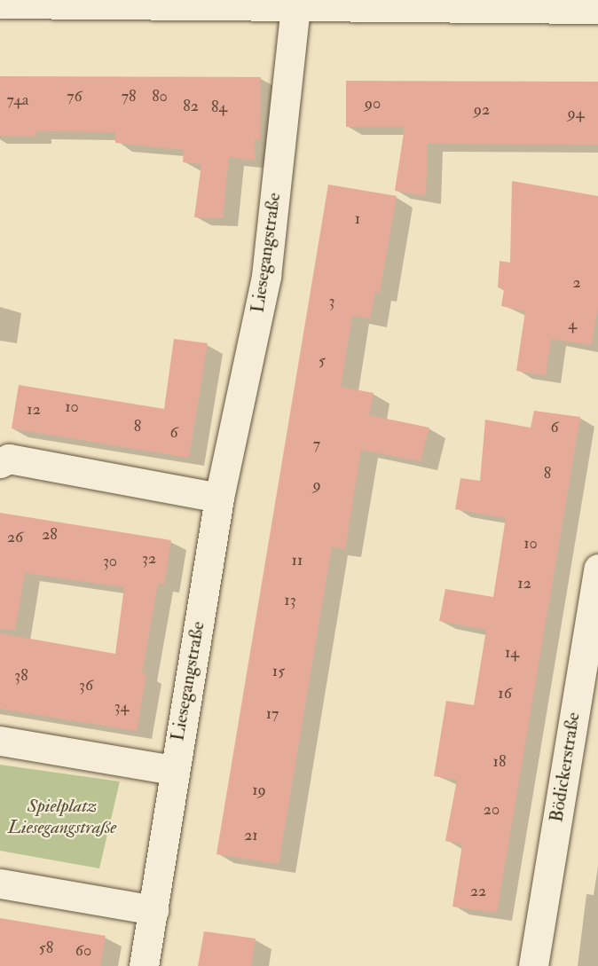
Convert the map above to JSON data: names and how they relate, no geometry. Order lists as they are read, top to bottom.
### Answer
{
  "streets": {
    "street": ["Liesegangstraße", "Bödickerstraße"]
  },
  "parks": ["Spielplatz Liesegangstraße"],
  "house_numbers": [
    "76",
    "78",
    "80",
    "74a",
    "90",
    "82",
    "84",
    "92",
    "94",
    "1",
    "2",
    "3",
    "4",
    "5",
    "10",
    "12",
    "8",
    "6",
    "6",
    "7",
    "8",
    "9",
    "28",
    "26",
    "10",
    "32",
    "11",
    "30",
    "12",
    "13",
    "14",
    "15",
    "38",
    "36",
    "16",
    "34",
    "17",
    "18",
    "19",
    "20",
    "21",
    "22",
    "58",
    "60"
  ]
}
